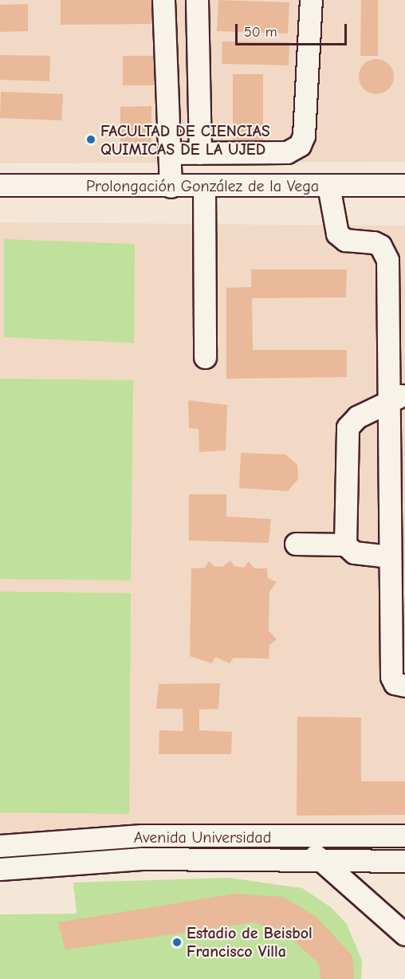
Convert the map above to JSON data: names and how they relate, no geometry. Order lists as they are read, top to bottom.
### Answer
{
  "streets": {
    "street": ["Prolongación González de la Vega", "Avenida Universidad"]
  },
  "places": ["FACULTAD DE CIENCIAS QUIMICAS DE LA UJED", "Estadio de Beisbol Francisco Villa"],
  "scale_bar": "50 m"
}
